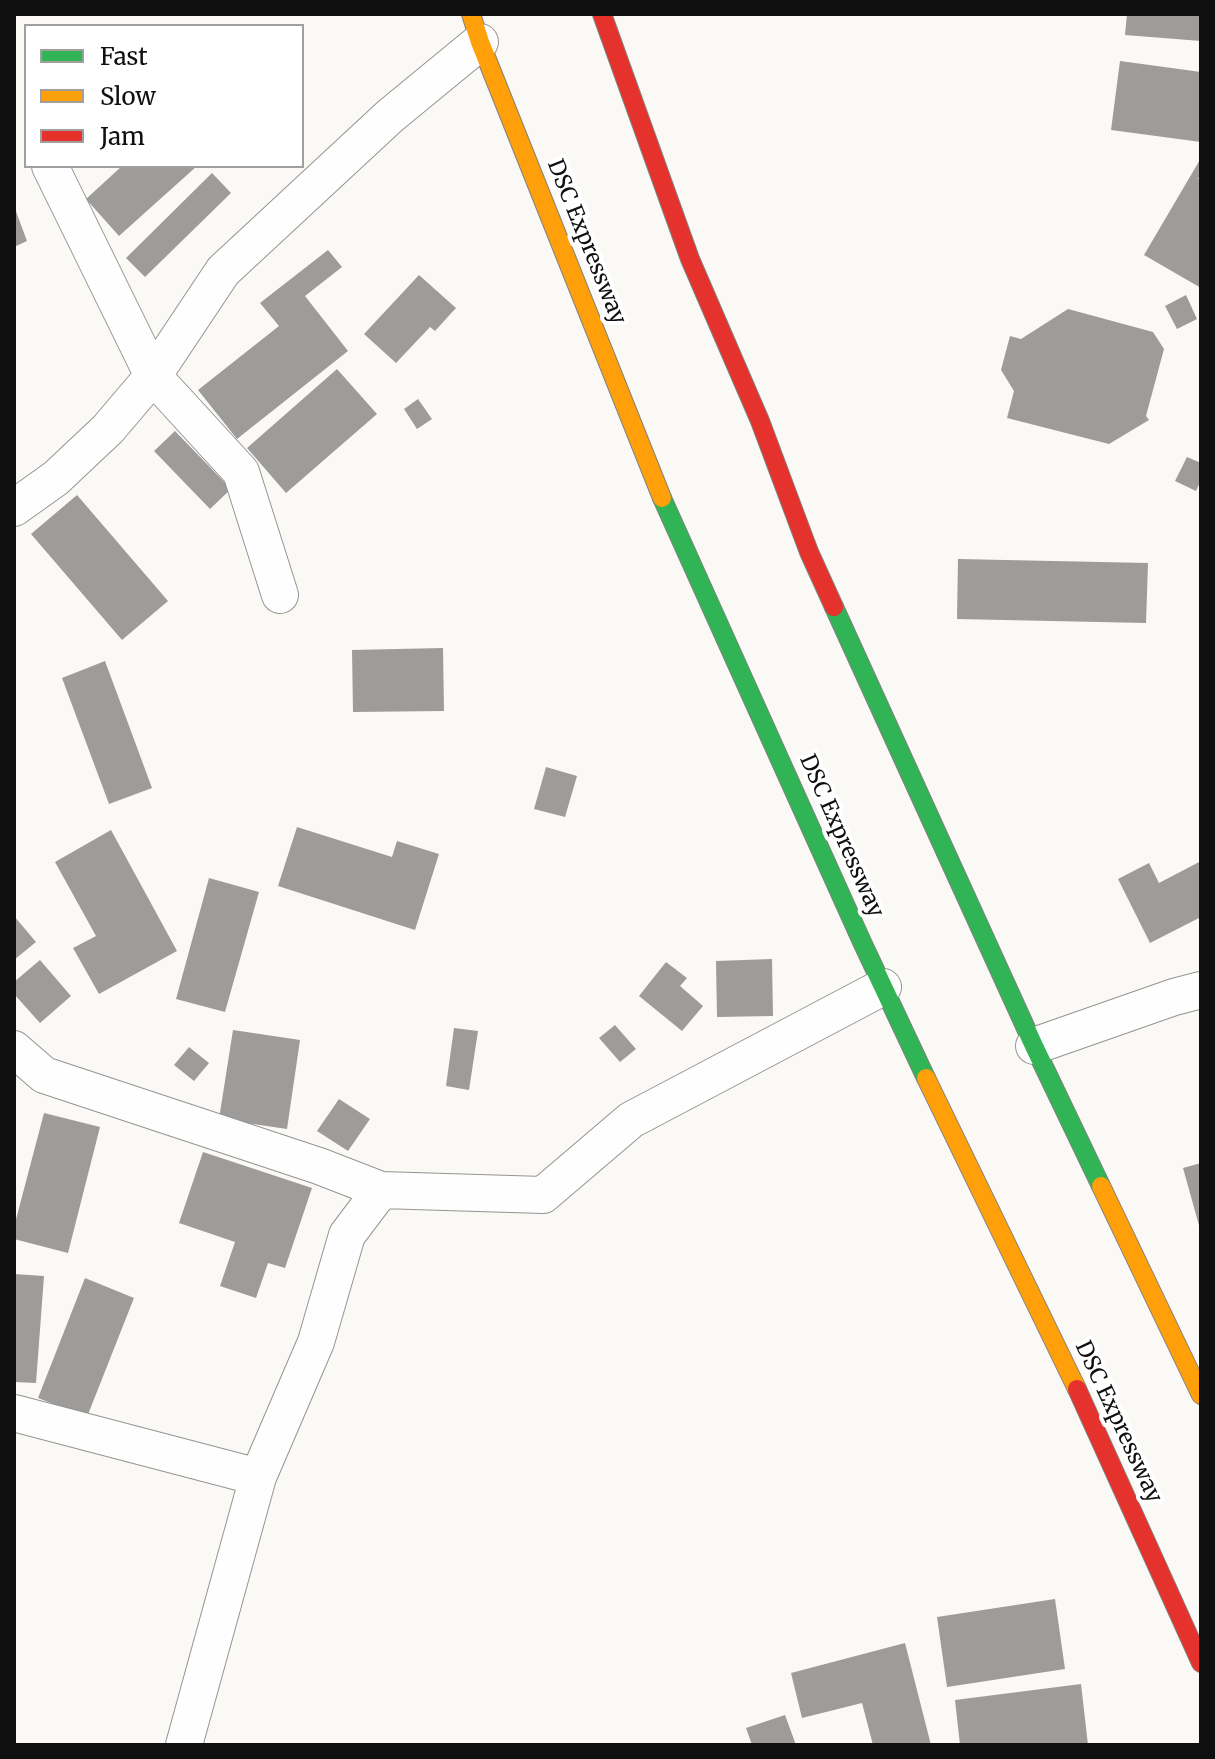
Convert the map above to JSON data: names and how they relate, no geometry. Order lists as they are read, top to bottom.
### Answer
{
  "streets": {
    "main road": ["DSC Expressway"]
  },
  "legend": ["Fast", "Slow", "Jam"]
}
